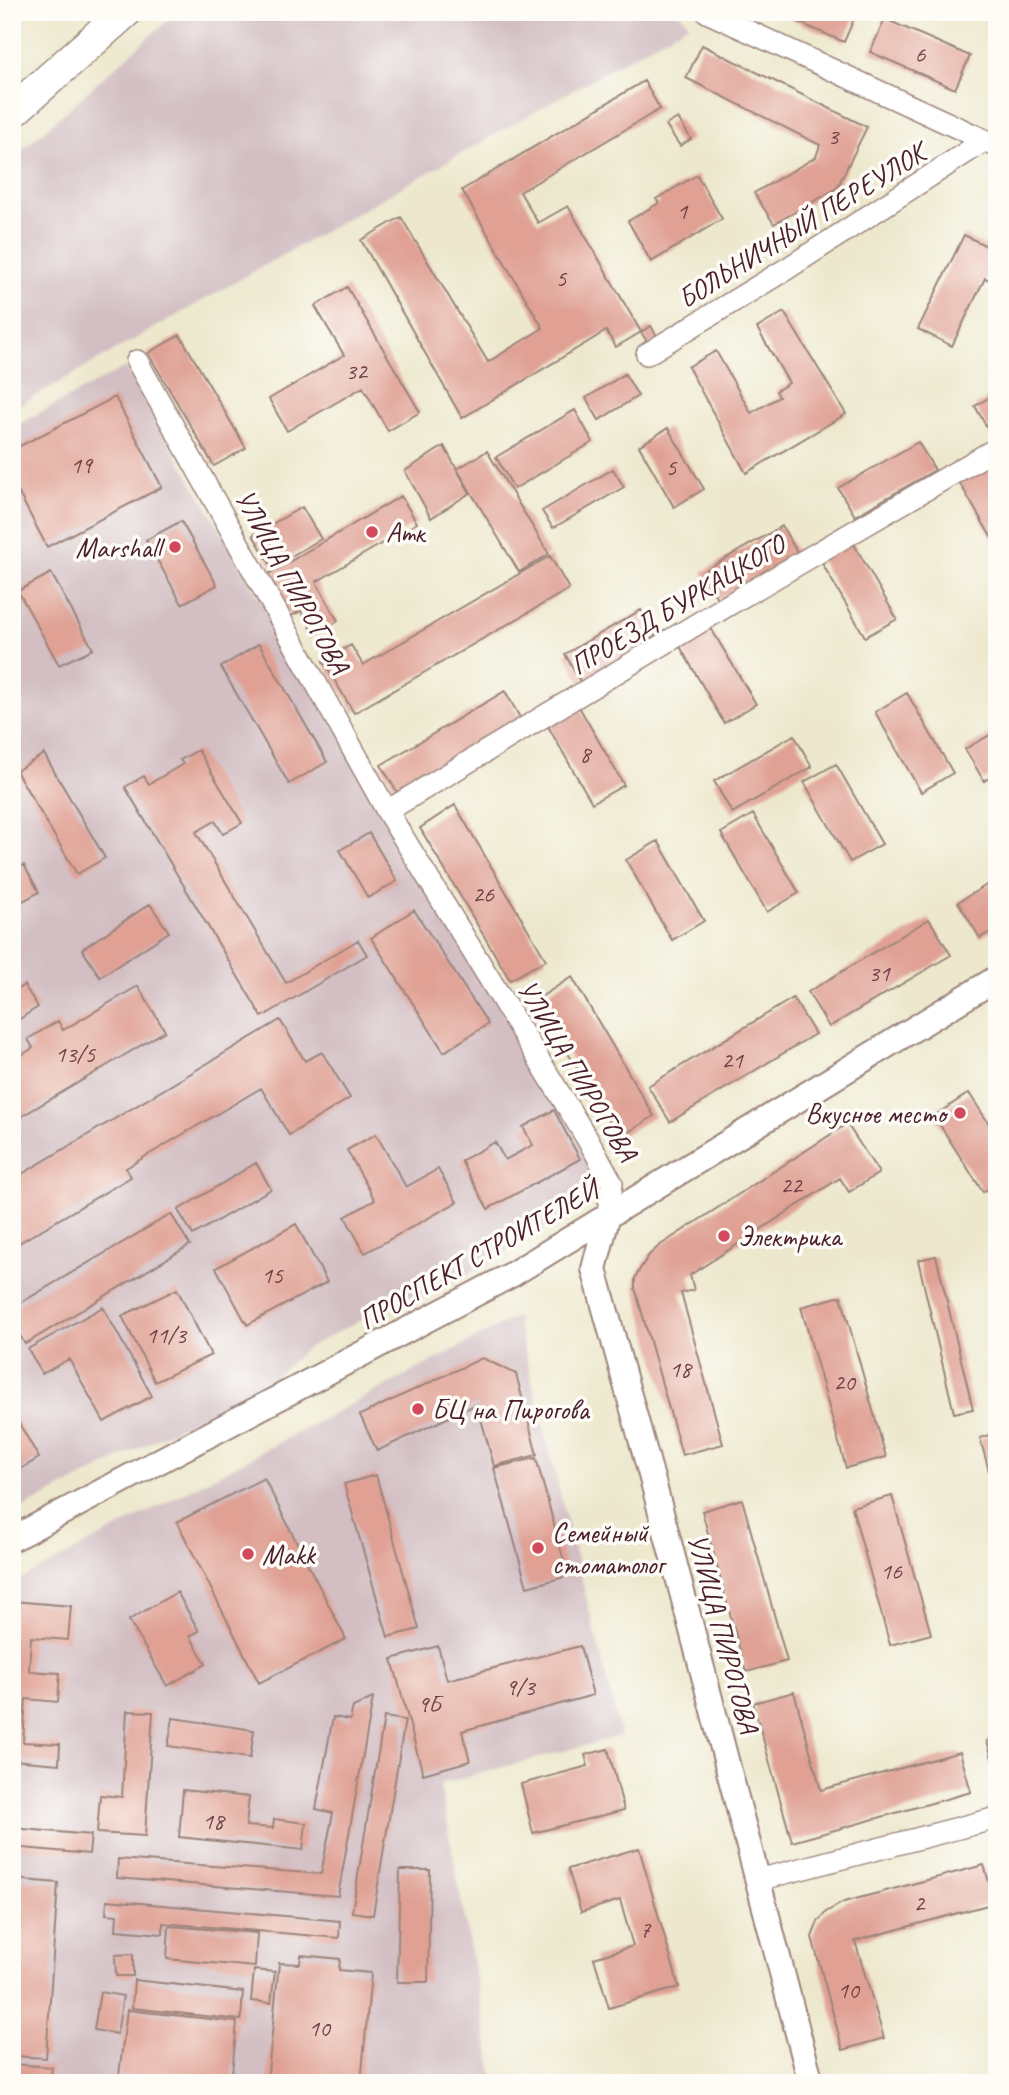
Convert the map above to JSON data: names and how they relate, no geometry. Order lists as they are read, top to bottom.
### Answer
{
  "streets": {
    "street": [
      "БОЛЬНИЧНЫЙ ПЕРЕУЛОК",
      "УЛИЦА ПИРОГОВА",
      "ПРОЕЗД БУРКАЦКОГО",
      "ПРОСПЕКТ СТРОИТЕЛЕЙ"
    ]
  },
  "crossings": [
    ["УЛИЦА ПИРОГОВА", "ПРОЕЗД БУРКАЦКОГО"],
    ["УЛИЦА ПИРОГОВА", "ПРОСПЕКТ СТРОИТЕЛЕЙ"]
  ],
  "places": [
    "Атк",
    "Marshall",
    "Вкусное место",
    "Электрика",
    "БЦ на Пирогова",
    "Семейный стоматолог",
    "Makk"
  ],
  "house_numbers": [
    "6",
    "3",
    "1",
    "5",
    "32",
    "19",
    "5",
    "8",
    "26",
    "31",
    "13/5",
    "21",
    "22",
    "15",
    "11/3",
    "18",
    "20",
    "16",
    "9/3",
    "9Б",
    "18",
    "2",
    "7",
    "10",
    "10"
  ]
}
